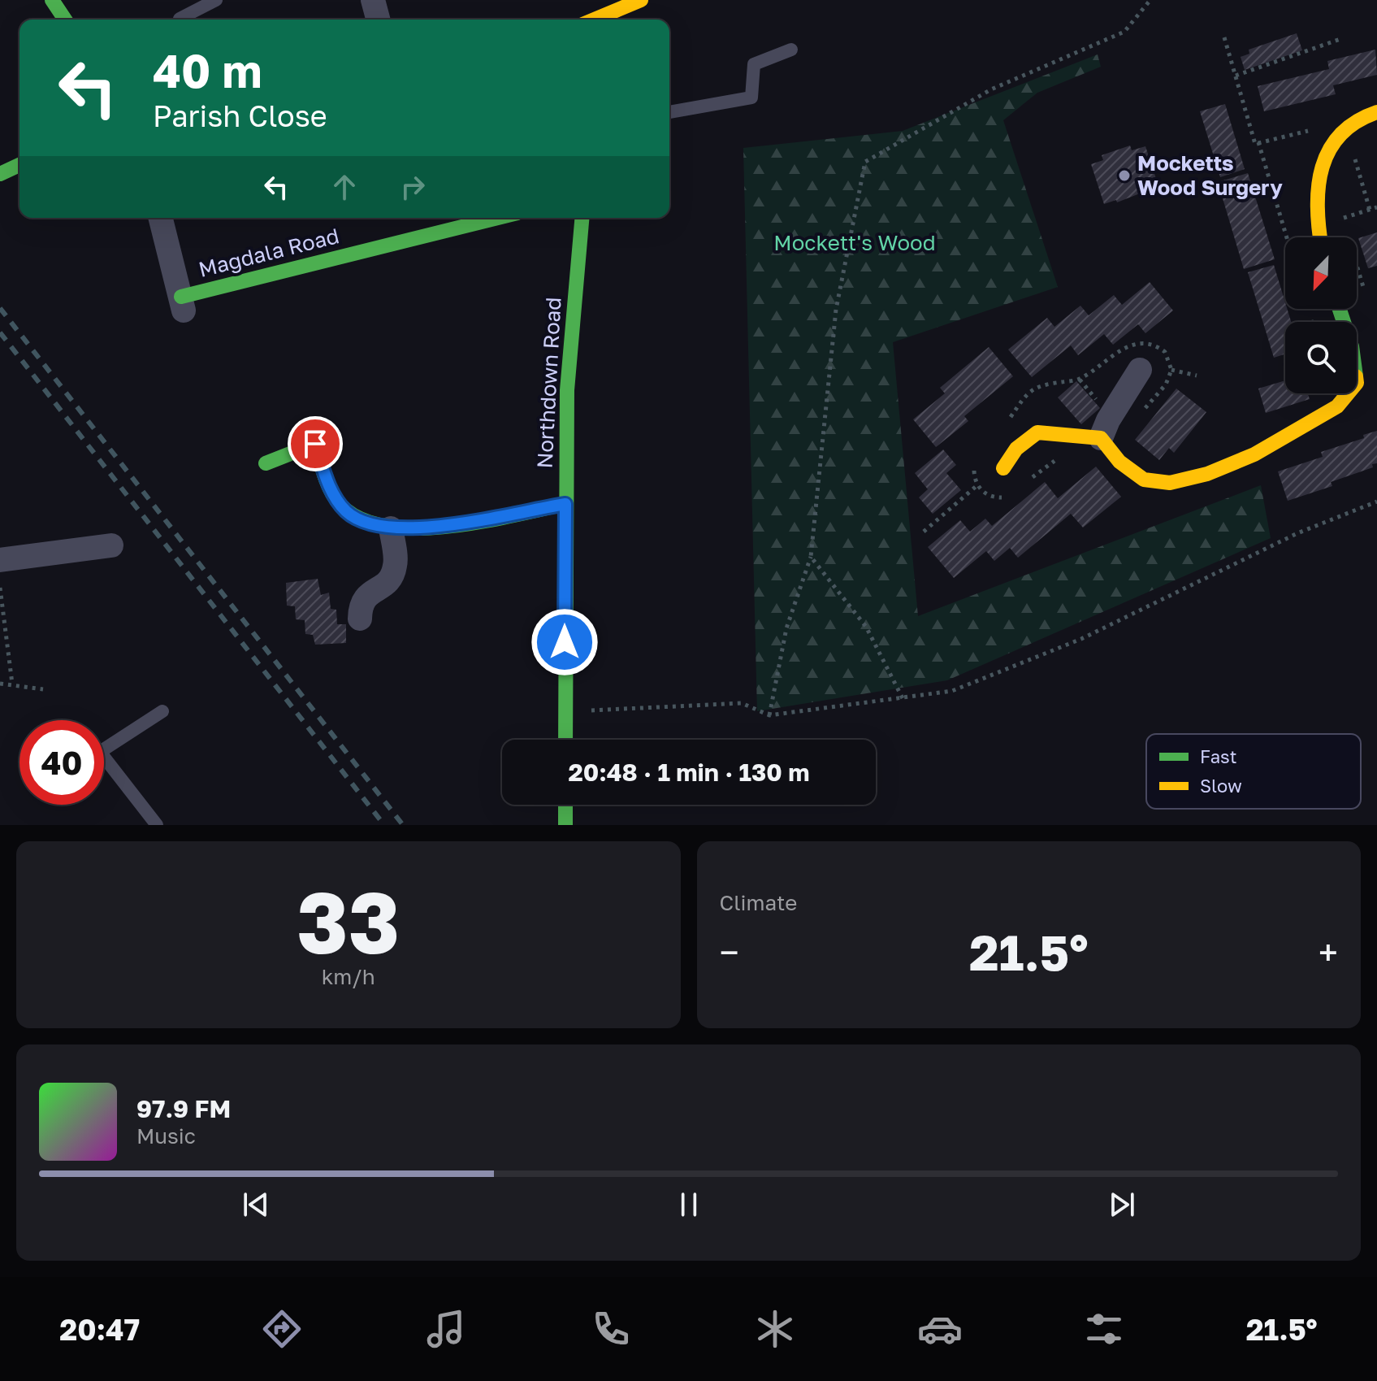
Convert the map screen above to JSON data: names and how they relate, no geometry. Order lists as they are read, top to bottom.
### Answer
{
  "streets": {
    "street": ["Magdala Road", "Northdown Road"]
  },
  "parks": ["Mockett's Wood"],
  "places": ["Mocketts Wood Surgery"],
  "legend": ["Fast", "Slow"],
  "north": "bottom left",
  "page": {
    "turn": ["40 m", "Parish Close"],
    "limit": "40",
    "trip": "20:48 · 1 min · 130 m",
    "tile": [
      ["33", "km/h"],
      "Climate"
    ],
    "heat": ["−", "21.5°", "+"],
    "song": ["97.9 FM", "Music"],
    "tabs": ["20:47", "21.5°"]
  }
}
